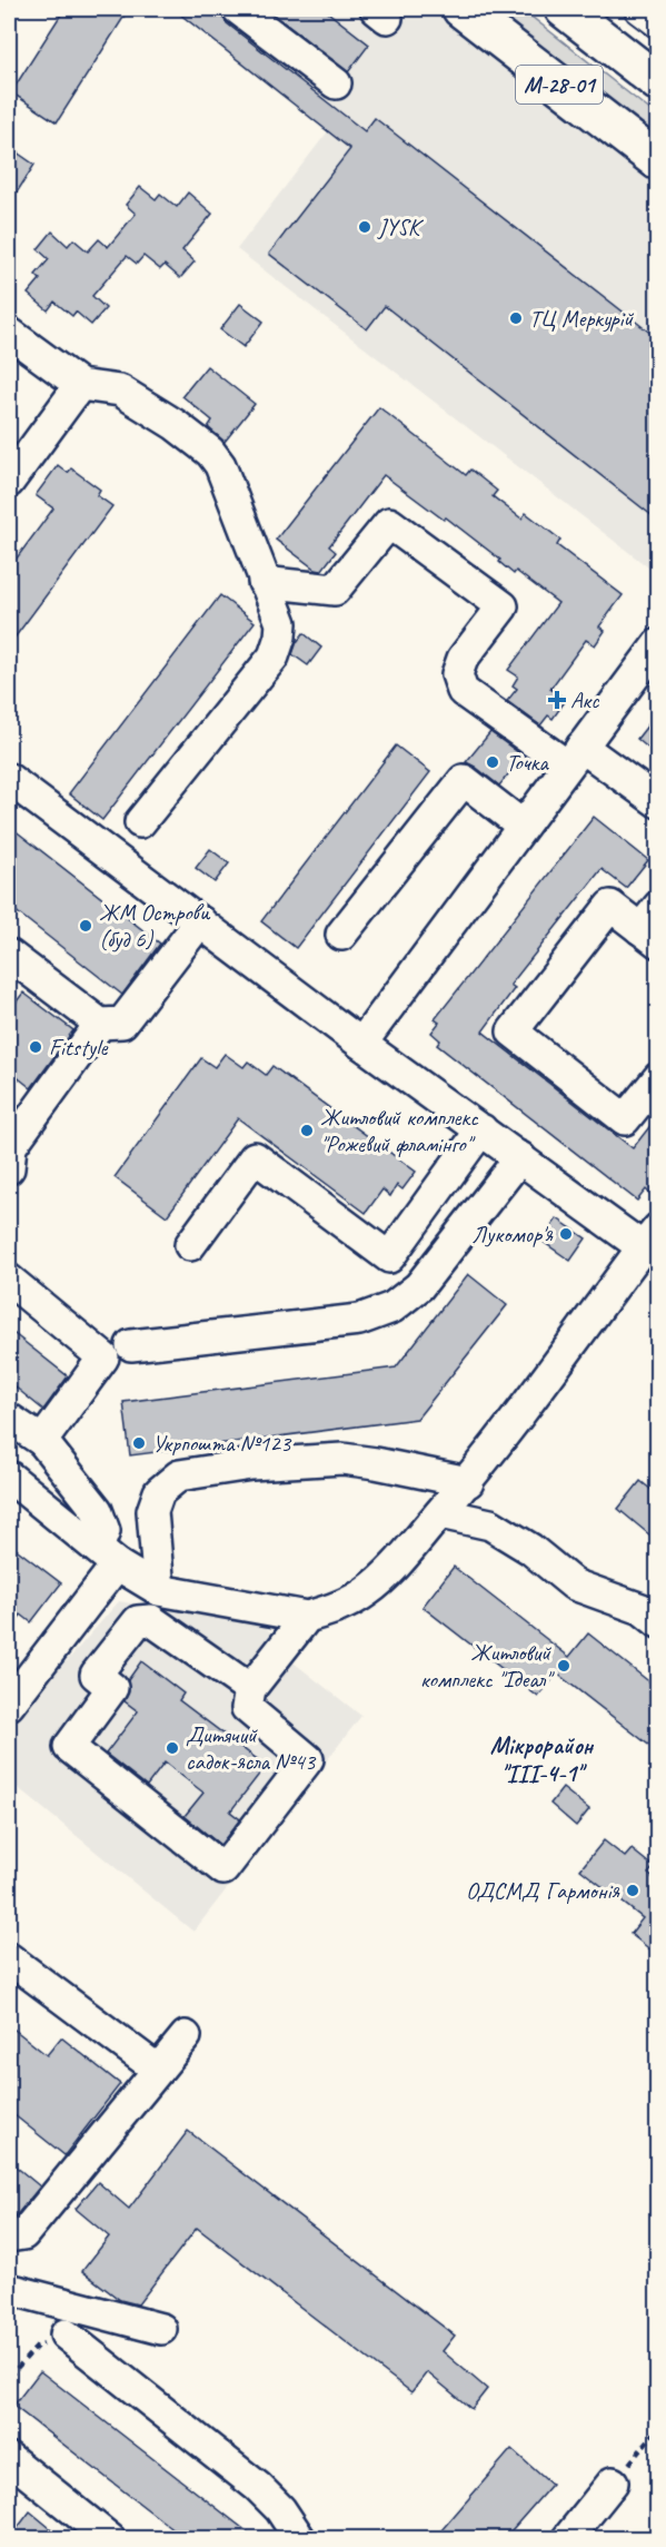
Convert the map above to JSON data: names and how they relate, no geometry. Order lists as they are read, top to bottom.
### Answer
{
  "streets": {
    "highway": ["М-28-01"]
  },
  "districts": ["Мікрорайон \"ІІІ-4-1\""],
  "places": {
    "other": [
      "JYSK",
      "ТЦ Меркурій",
      "Точка",
      "ЖМ Острови (буд 6)",
      "Fitstyle",
      "Житловий комплекс \"Рожевий фламінго\"",
      "Лукомор'я",
      "Укрпошта №123",
      "Житловий комплекс \"Ідеал\"",
      "Дитячий садок-ясла №43",
      "ОДСМД Гармонія"
    ],
    "health": ["Акс"]
  }
}
